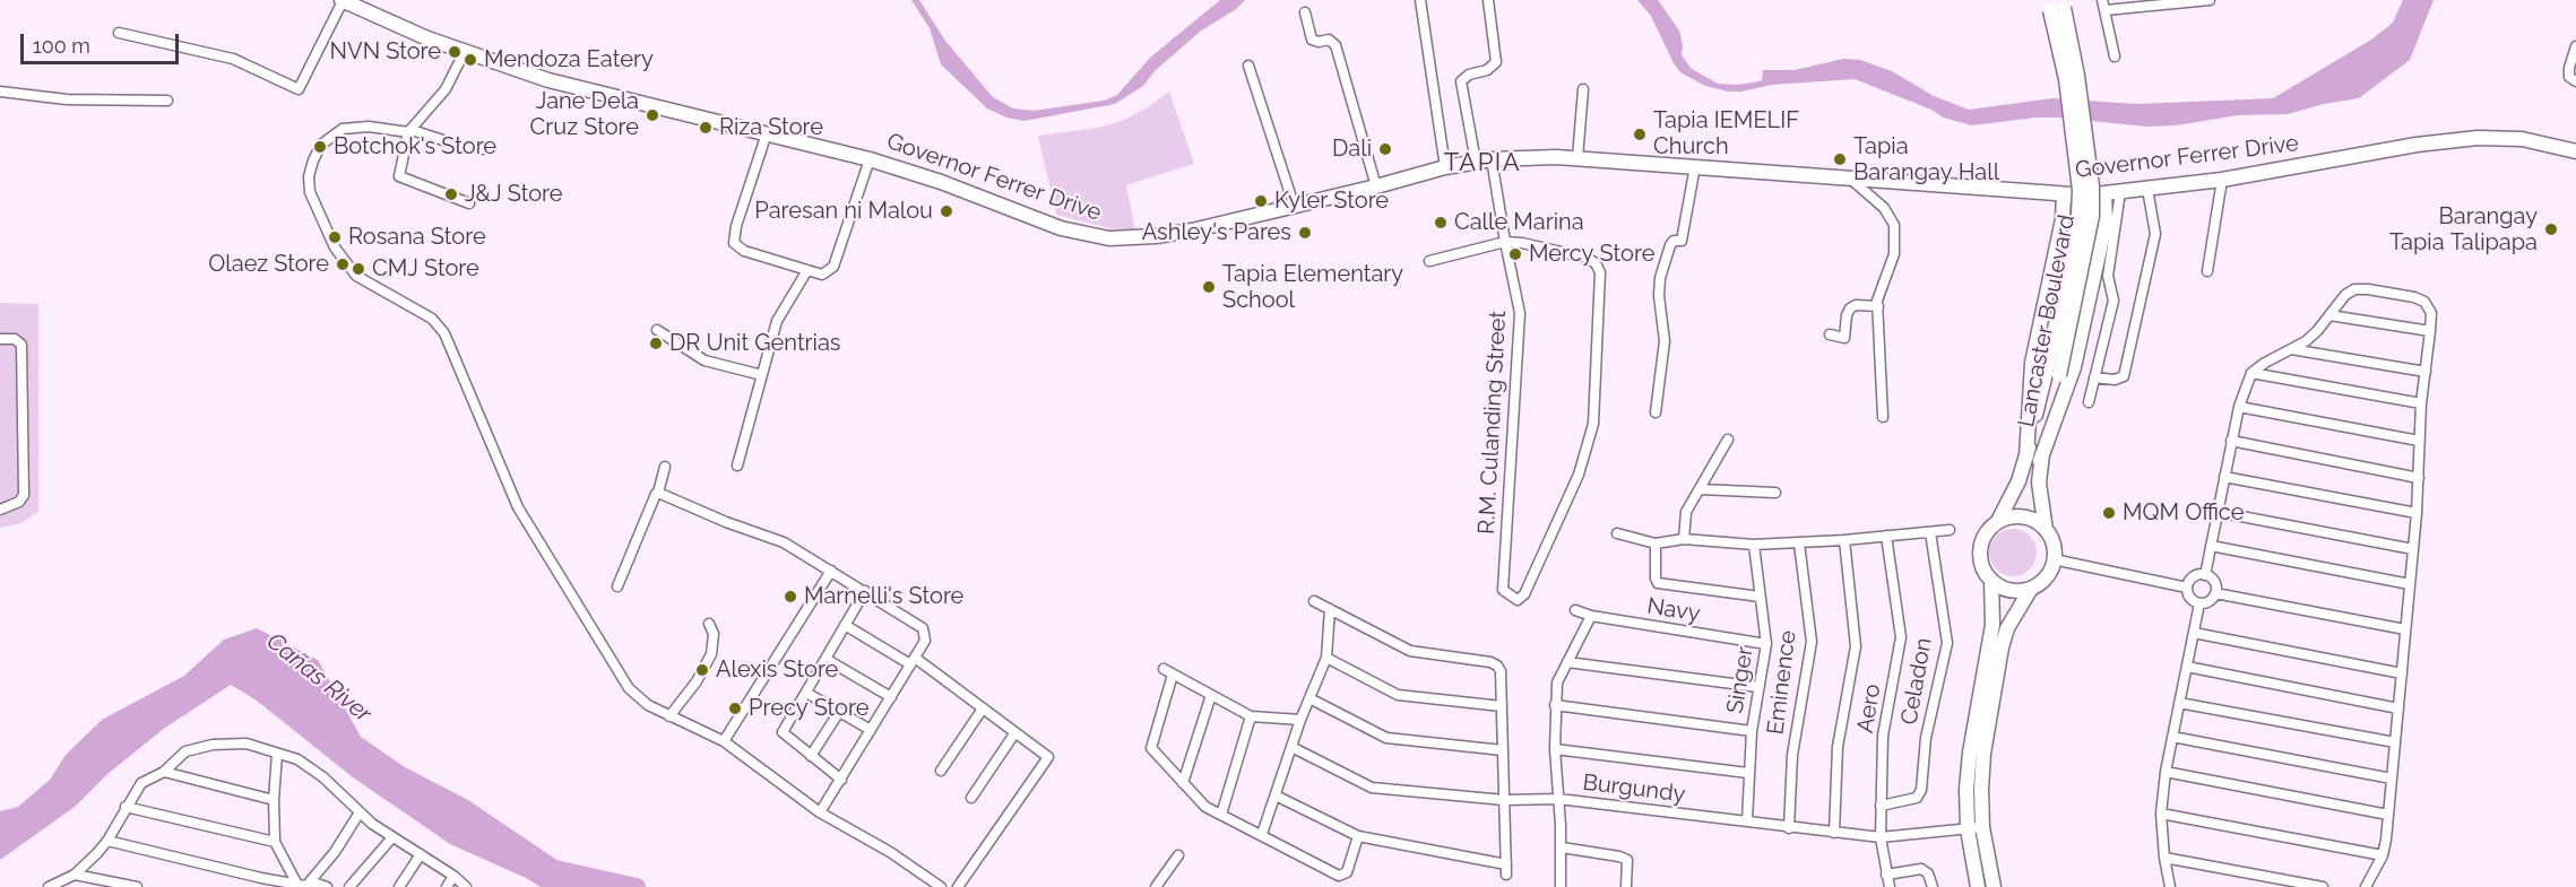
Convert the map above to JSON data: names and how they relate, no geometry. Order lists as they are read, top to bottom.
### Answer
{
  "streets": {
    "main road": ["Governor Ferrer Drive", "Lancaster Boulevard"],
    "street": [
      "R.M. Culanding Street",
      "Navy",
      "Singer",
      "Celadon",
      "Eminence",
      "Aero",
      "Burgundy"
    ]
  },
  "crossings": [
    ["Governor Ferrer Drive", "R.M. Culanding Street"],
    ["Navy", "Singer"],
    ["Singer", "Burgundy"],
    ["Celadon", "Aero"],
    ["Eminence", "Burgundy"],
    ["Aero", "Burgundy"]
  ],
  "districts": ["TAPIA"],
  "water": ["Cañas River"],
  "places": [
    "NVN Store",
    "Mendoza Eatery",
    "Jane Dela Cruz Store",
    "Riza Store",
    "Tapia IEMELIF Church",
    "Botchok's Store",
    "Dali",
    "Tapia Barangay Hall",
    "J&J Store",
    "Kyler Store",
    "Paresan ni Malou",
    "Calle Marina",
    "Barangay Tapia Talipapa",
    "Ashley's Pares",
    "Rosana Store",
    "Mercy Store",
    "Olaez Store",
    "CMJ Store",
    "Tapia Elementary School",
    "DR Unit Gentrias",
    "MQM Office",
    "Marnelli's Store",
    "Alexis Store",
    "Precy Store"
  ],
  "scale_bar": "100 m"
}
